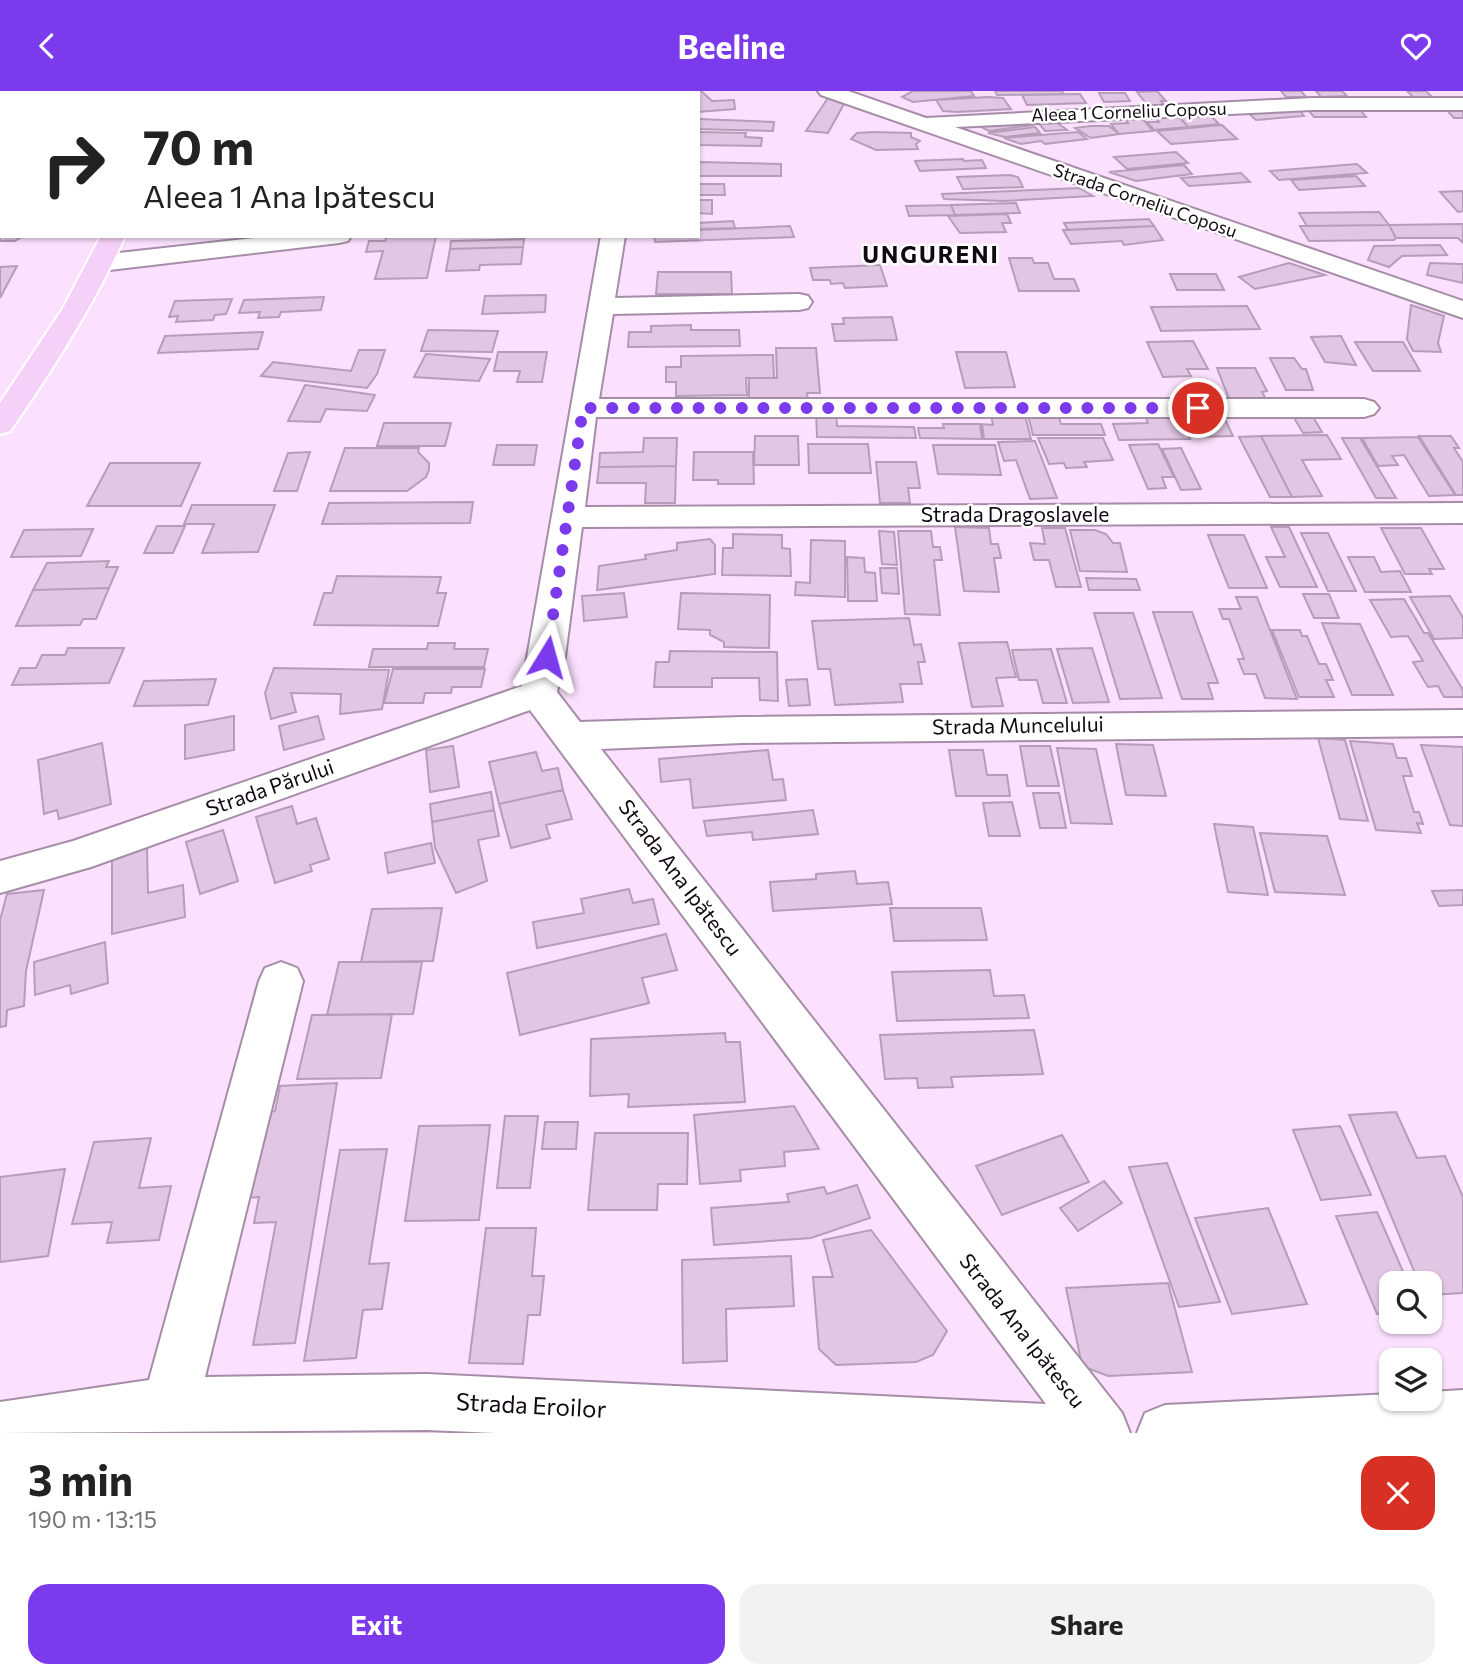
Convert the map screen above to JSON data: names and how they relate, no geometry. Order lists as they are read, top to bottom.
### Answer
{
  "streets": {
    "street": [
      "Aleea 1 Corneliu Coposu",
      "Strada Corneliu Coposu",
      "Strada Dragoslavele",
      "Strada Muncelului",
      "Strada Părului",
      "Strada Ana Ipătescu",
      "Strada Eroilor"
    ]
  },
  "crossings": [
    ["Aleea 1 Corneliu Coposu", "Strada Corneliu Coposu"],
    ["Strada Muncelului", "Strada Ana Ipătescu"],
    ["Strada Părului", "Strada Ana Ipătescu"]
  ],
  "districts": ["UNGURENI"],
  "page": {
    "header": "Beeline",
    "turn": ["70 m", "Aleea 1 Ana Ipătescu"],
    "heading": ["3 min", "190 m · 13:15"],
    "buttons": ["Exit", "Share"]
  }
}
